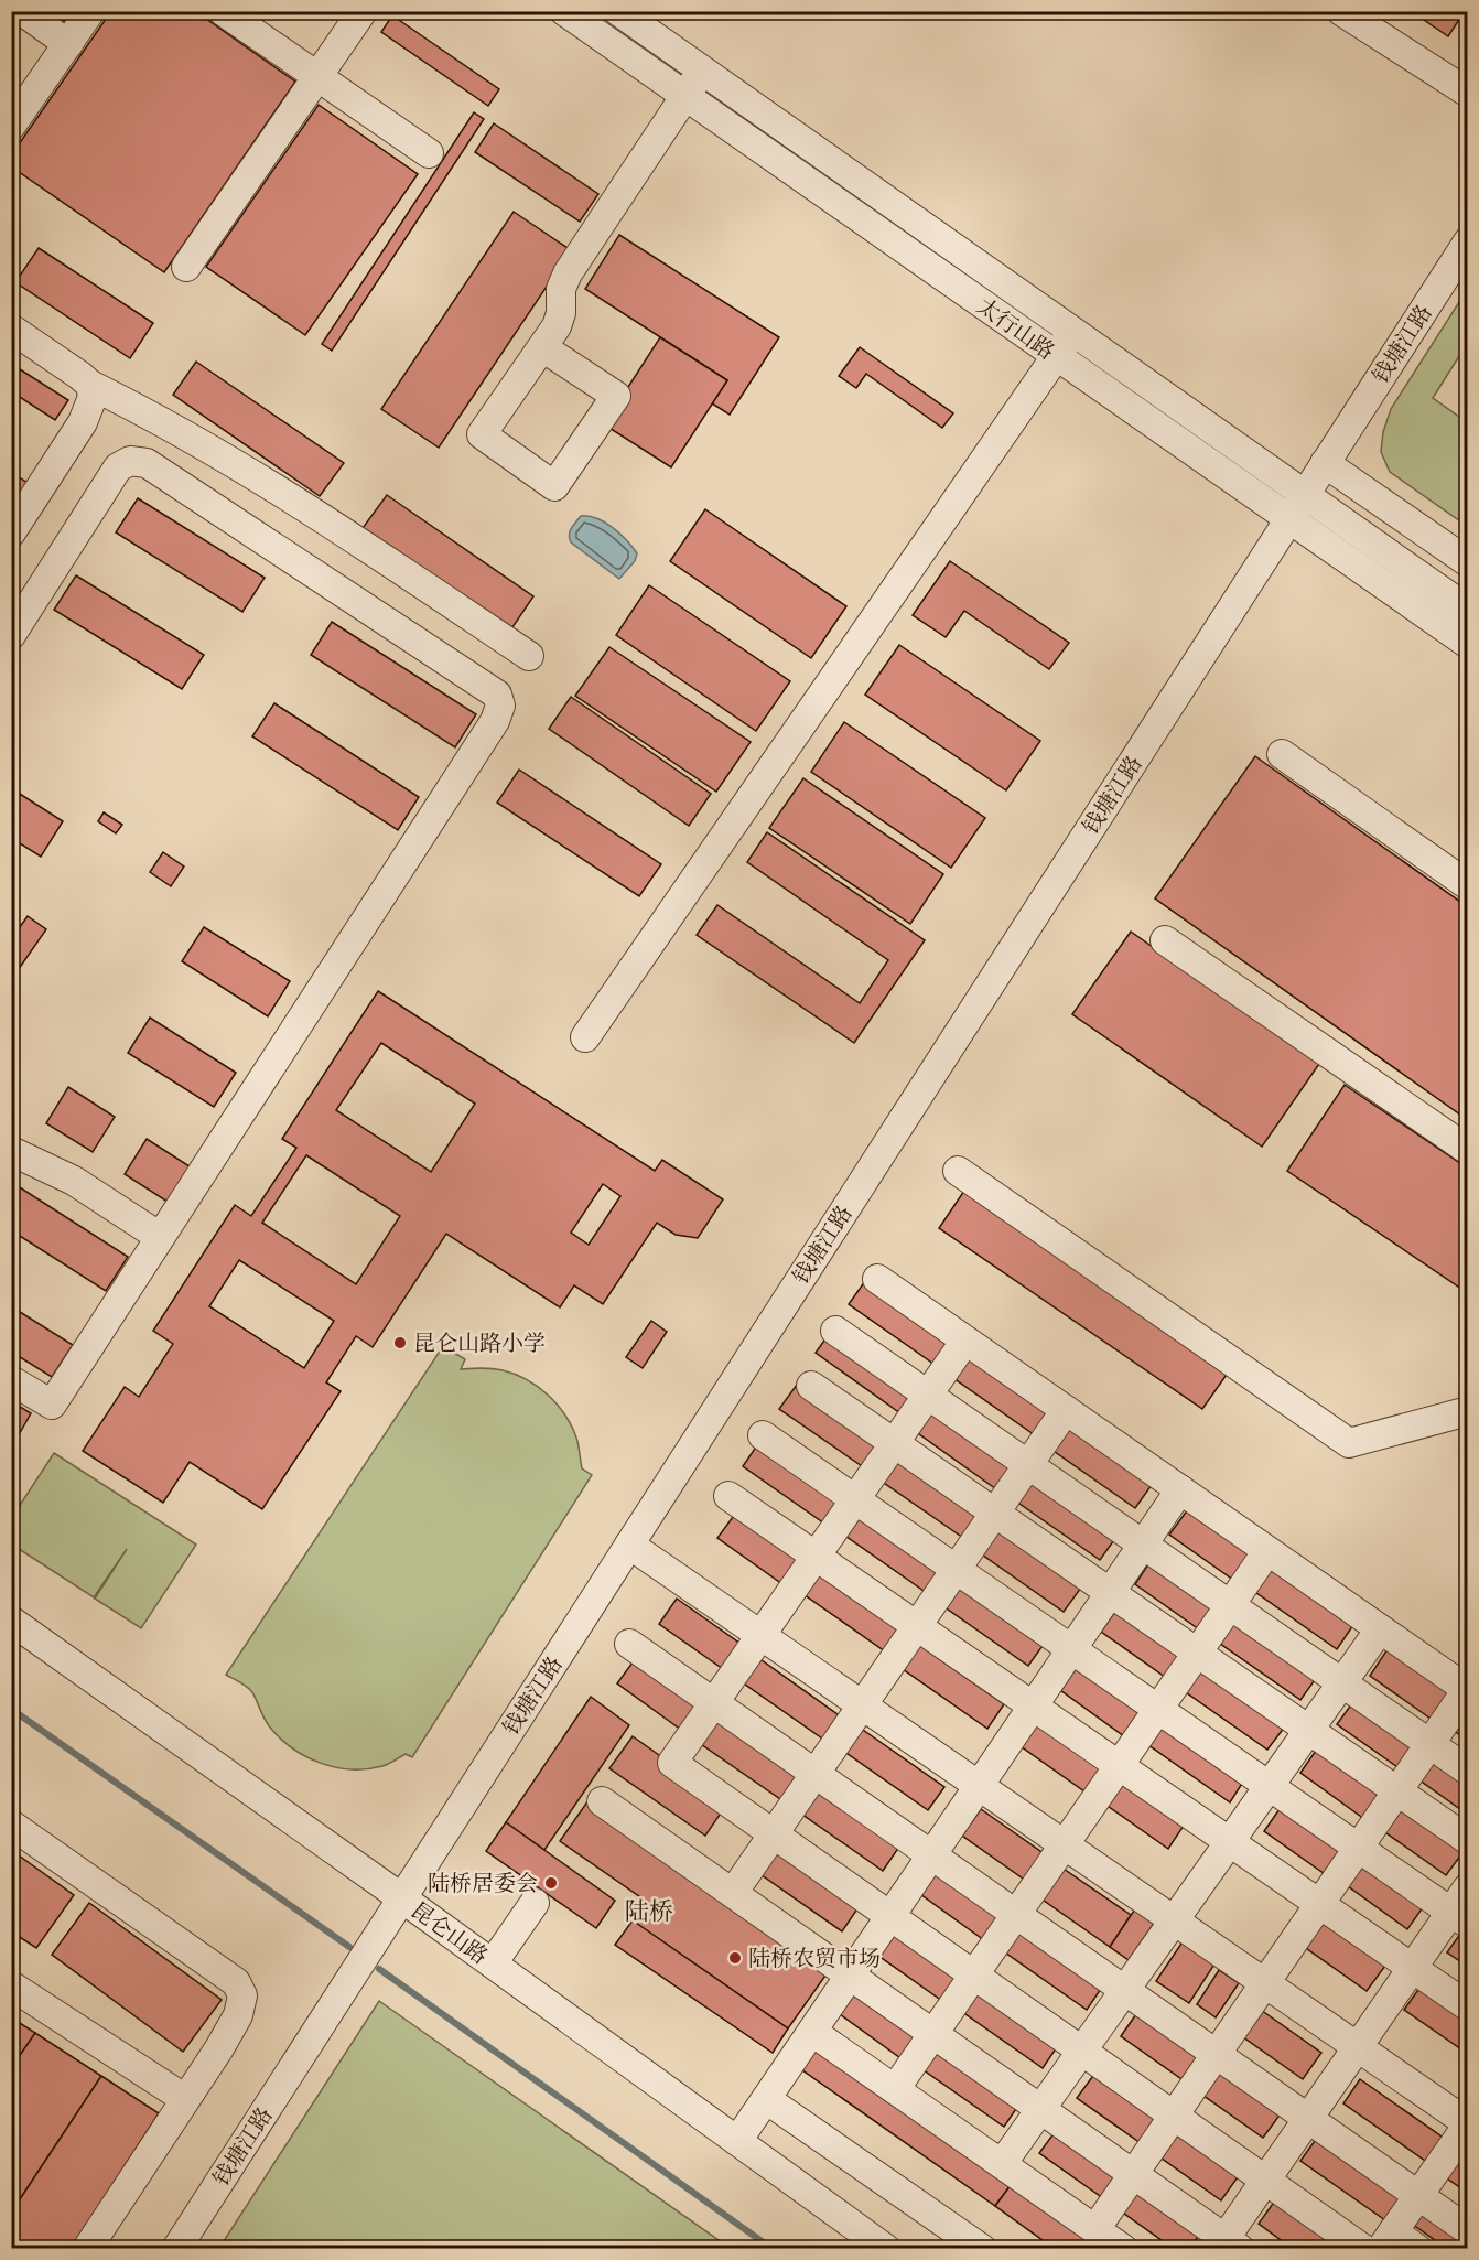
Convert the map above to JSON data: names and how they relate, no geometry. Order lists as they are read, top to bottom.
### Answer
{
  "streets": {
    "street": ["太行山路", "钱塘江路", "昆仑山路"]
  },
  "crossings": [
    ["太行山路", "钱塘江路"],
    ["钱塘江路", "昆仑山路"]
  ],
  "districts": ["陆桥"],
  "places": ["昆仑山路小学", "陆桥居委会", "陆桥农贸市场"]
}
